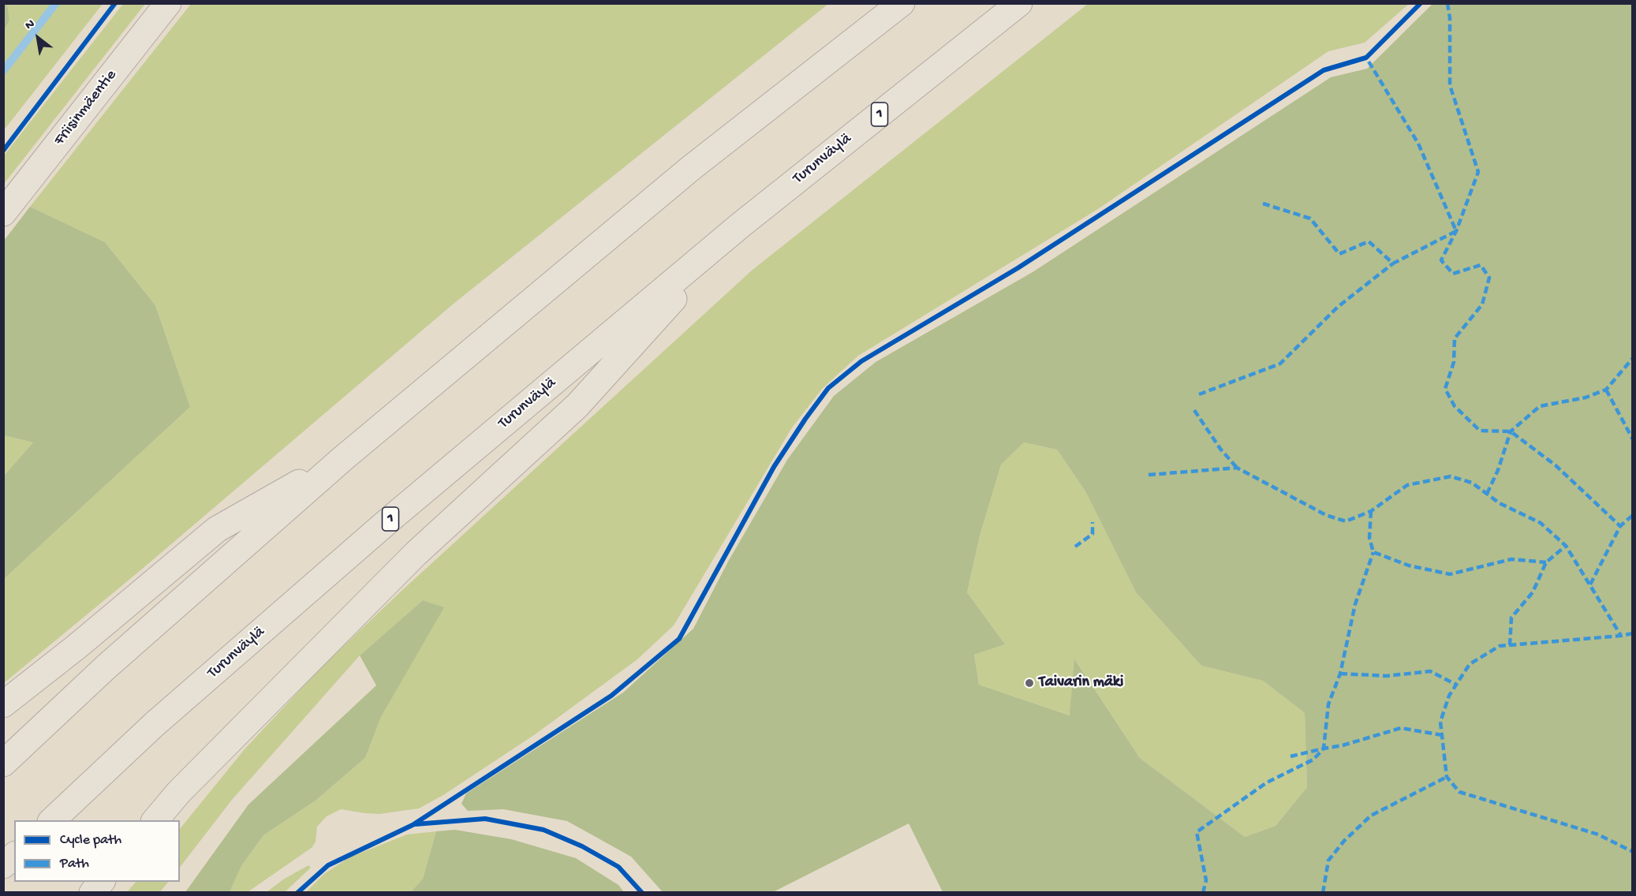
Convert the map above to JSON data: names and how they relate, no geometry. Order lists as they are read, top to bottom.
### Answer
{
  "streets": {
    "main road": ["Friisinmäentie", "1", "Turunväylä"]
  },
  "places": ["Taivarin mäki"],
  "legend": ["Cycle path", "Path"],
  "north": "top left"
}
